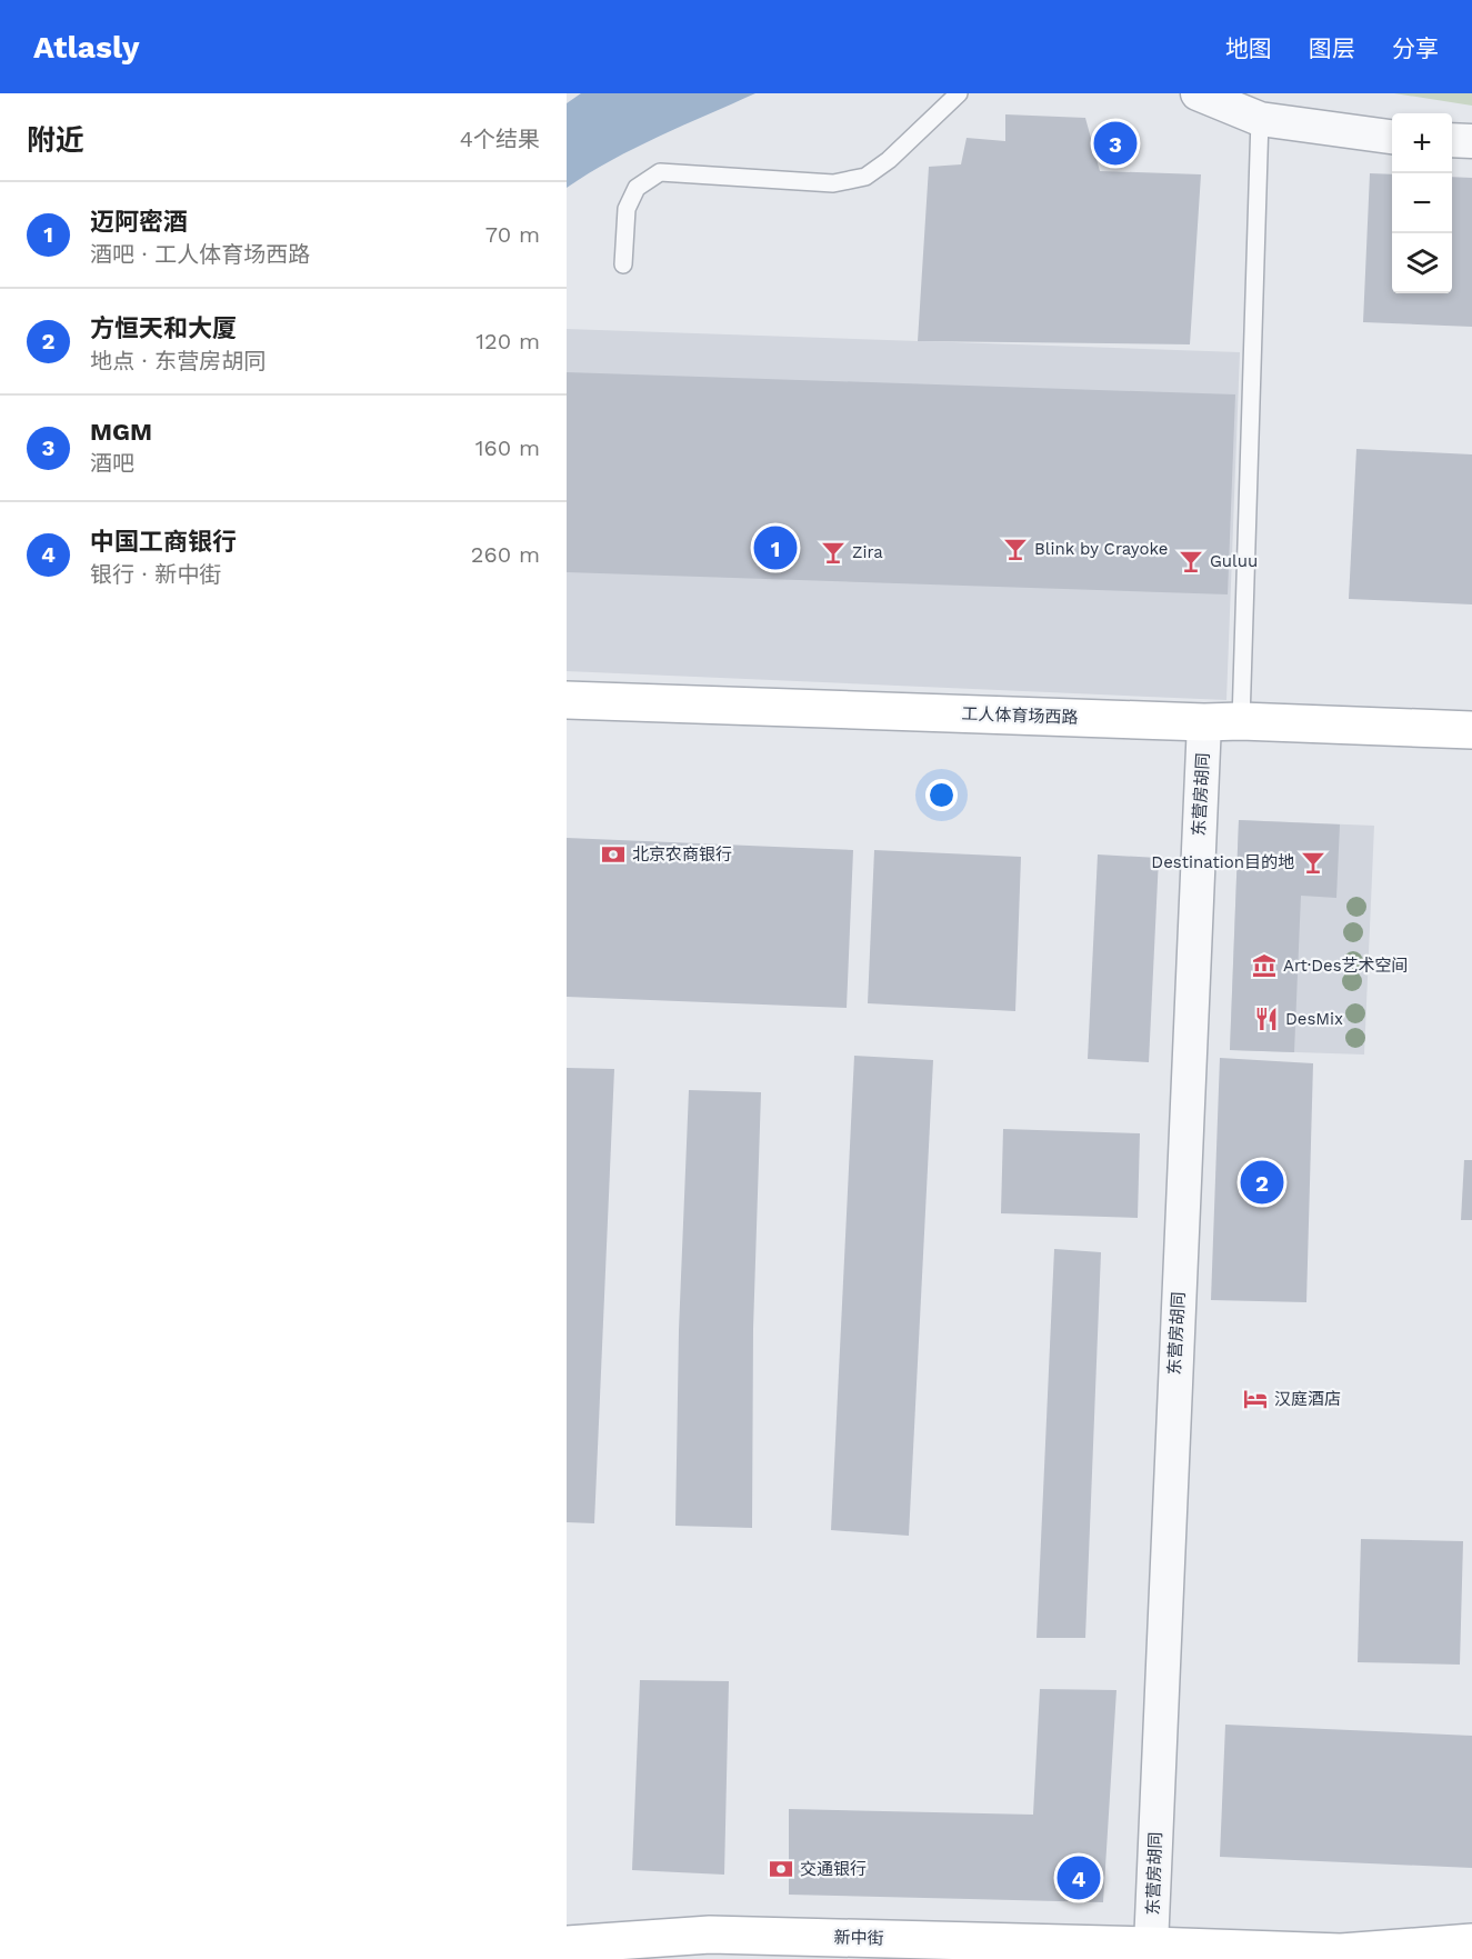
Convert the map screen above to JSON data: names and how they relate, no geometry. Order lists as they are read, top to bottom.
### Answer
{
  "streets": {
    "street": ["工人体育场西路", "东营房胡同", "新中街"]
  },
  "crossings": [
    ["工人体育场西路", "东营房胡同"],
    ["东营房胡同", "新中街"]
  ],
  "places": {
    "bar": [
      "Blink by Crayoke",
      "Zira",
      "Guluu",
      "Destination目的地"
    ],
    "bank": ["北京农商银行", "交通银行"],
    "museum": ["Art·Des艺术空间"],
    "restaurant": ["DesMix"],
    "hotel": ["汉庭酒店"]
  },
  "page": {
    "header": "Atlasly",
    "nav": ["地图", "图层", "分享"],
    "heading": ["附近", "4个结果"],
    "map_buttons": ["+", "−"],
    "pins": [
      "3",
      "1",
      "2",
      "4"
    ],
    "list": [
      {
        "mark": "1",
        "name": "迈阿密酒",
        "note": "酒吧 · 工人体育场西路",
        "value": "70 m"
      },
      {
        "mark": "2",
        "name": "方恒天和大厦",
        "note": "地点 · 东营房胡同",
        "value": "120 m"
      },
      {
        "mark": "3",
        "name": "MGM",
        "note": "酒吧",
        "value": "160 m"
      },
      {
        "mark": "4",
        "name": "中国工商银行",
        "note": "银行 · 新中街",
        "value": "260 m"
      }
    ]
  }
}
